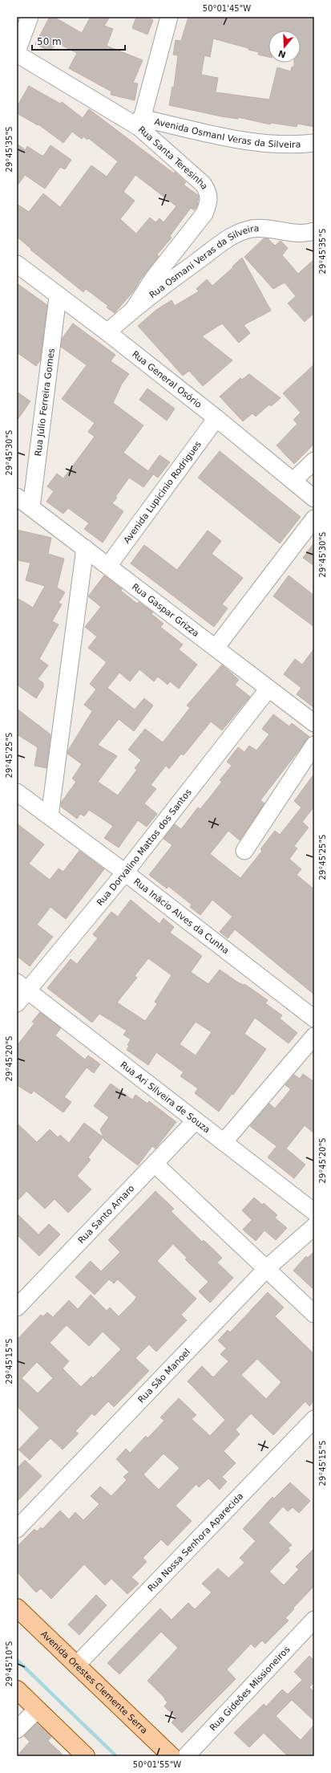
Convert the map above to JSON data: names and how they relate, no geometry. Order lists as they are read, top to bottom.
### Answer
{
  "streets": {
    "main road": ["Avenida Orestes Clemente Serra"],
    "street": [
      "Avenida OsmanI Veras da Silveira",
      "Rua Santa Teresinha",
      "Rua Osmani Veras da Silveira",
      "Rua General Osório",
      "Rua Júlio Ferreira Gomes",
      "Avenida Lupicinio Rodrigues",
      "Rua Gaspar Grizza",
      "Rua Dorvalino Mattos dos Santos",
      "Rua Inácio Alves da Cunha",
      "Rua Ari Silveira de Souza",
      "Rua Santo Amaro",
      "Rua São Manoel",
      "Rua Nossa Senhora Aparecida",
      "Rua Gideões Missioneiros"
    ]
  },
  "crossings": [
    ["Avenida OsmanI Veras da Silveira", "Rua Santa Teresinha"],
    ["Rua Santa Teresinha", "Rua Osmani Veras da Silveira"],
    ["Rua Osmani Veras da Silveira", "Rua General Osório"],
    ["Rua General Osório", "Rua Júlio Ferreira Gomes"],
    ["Rua General Osório", "Avenida Lupicinio Rodrigues"],
    ["Rua Júlio Ferreira Gomes", "Rua Gaspar Grizza"],
    ["Avenida Lupicinio Rodrigues", "Rua Gaspar Grizza"],
    ["Rua Gaspar Grizza", "Rua Dorvalino Mattos dos Santos"],
    ["Rua Dorvalino Mattos dos Santos", "Rua Inácio Alves da Cunha"],
    ["Rua Dorvalino Mattos dos Santos", "Rua Ari Silveira de Souza"],
    ["Rua Ari Silveira de Souza", "Rua Santo Amaro"],
    ["Rua Nossa Senhora Aparecida", "Avenida Orestes Clemente Serra"]
  ],
  "scale_bar": "50 m",
  "north": "bottom",
  "coordinates": [
    "50°01'45\"W",
    "29°45'35\"S",
    "29°45'30\"S",
    "29°45'25\"S",
    "29°45'20\"S",
    "29°45'15\"S",
    "29°45'10\"S",
    "50°01'55\"W"
  ]
}
